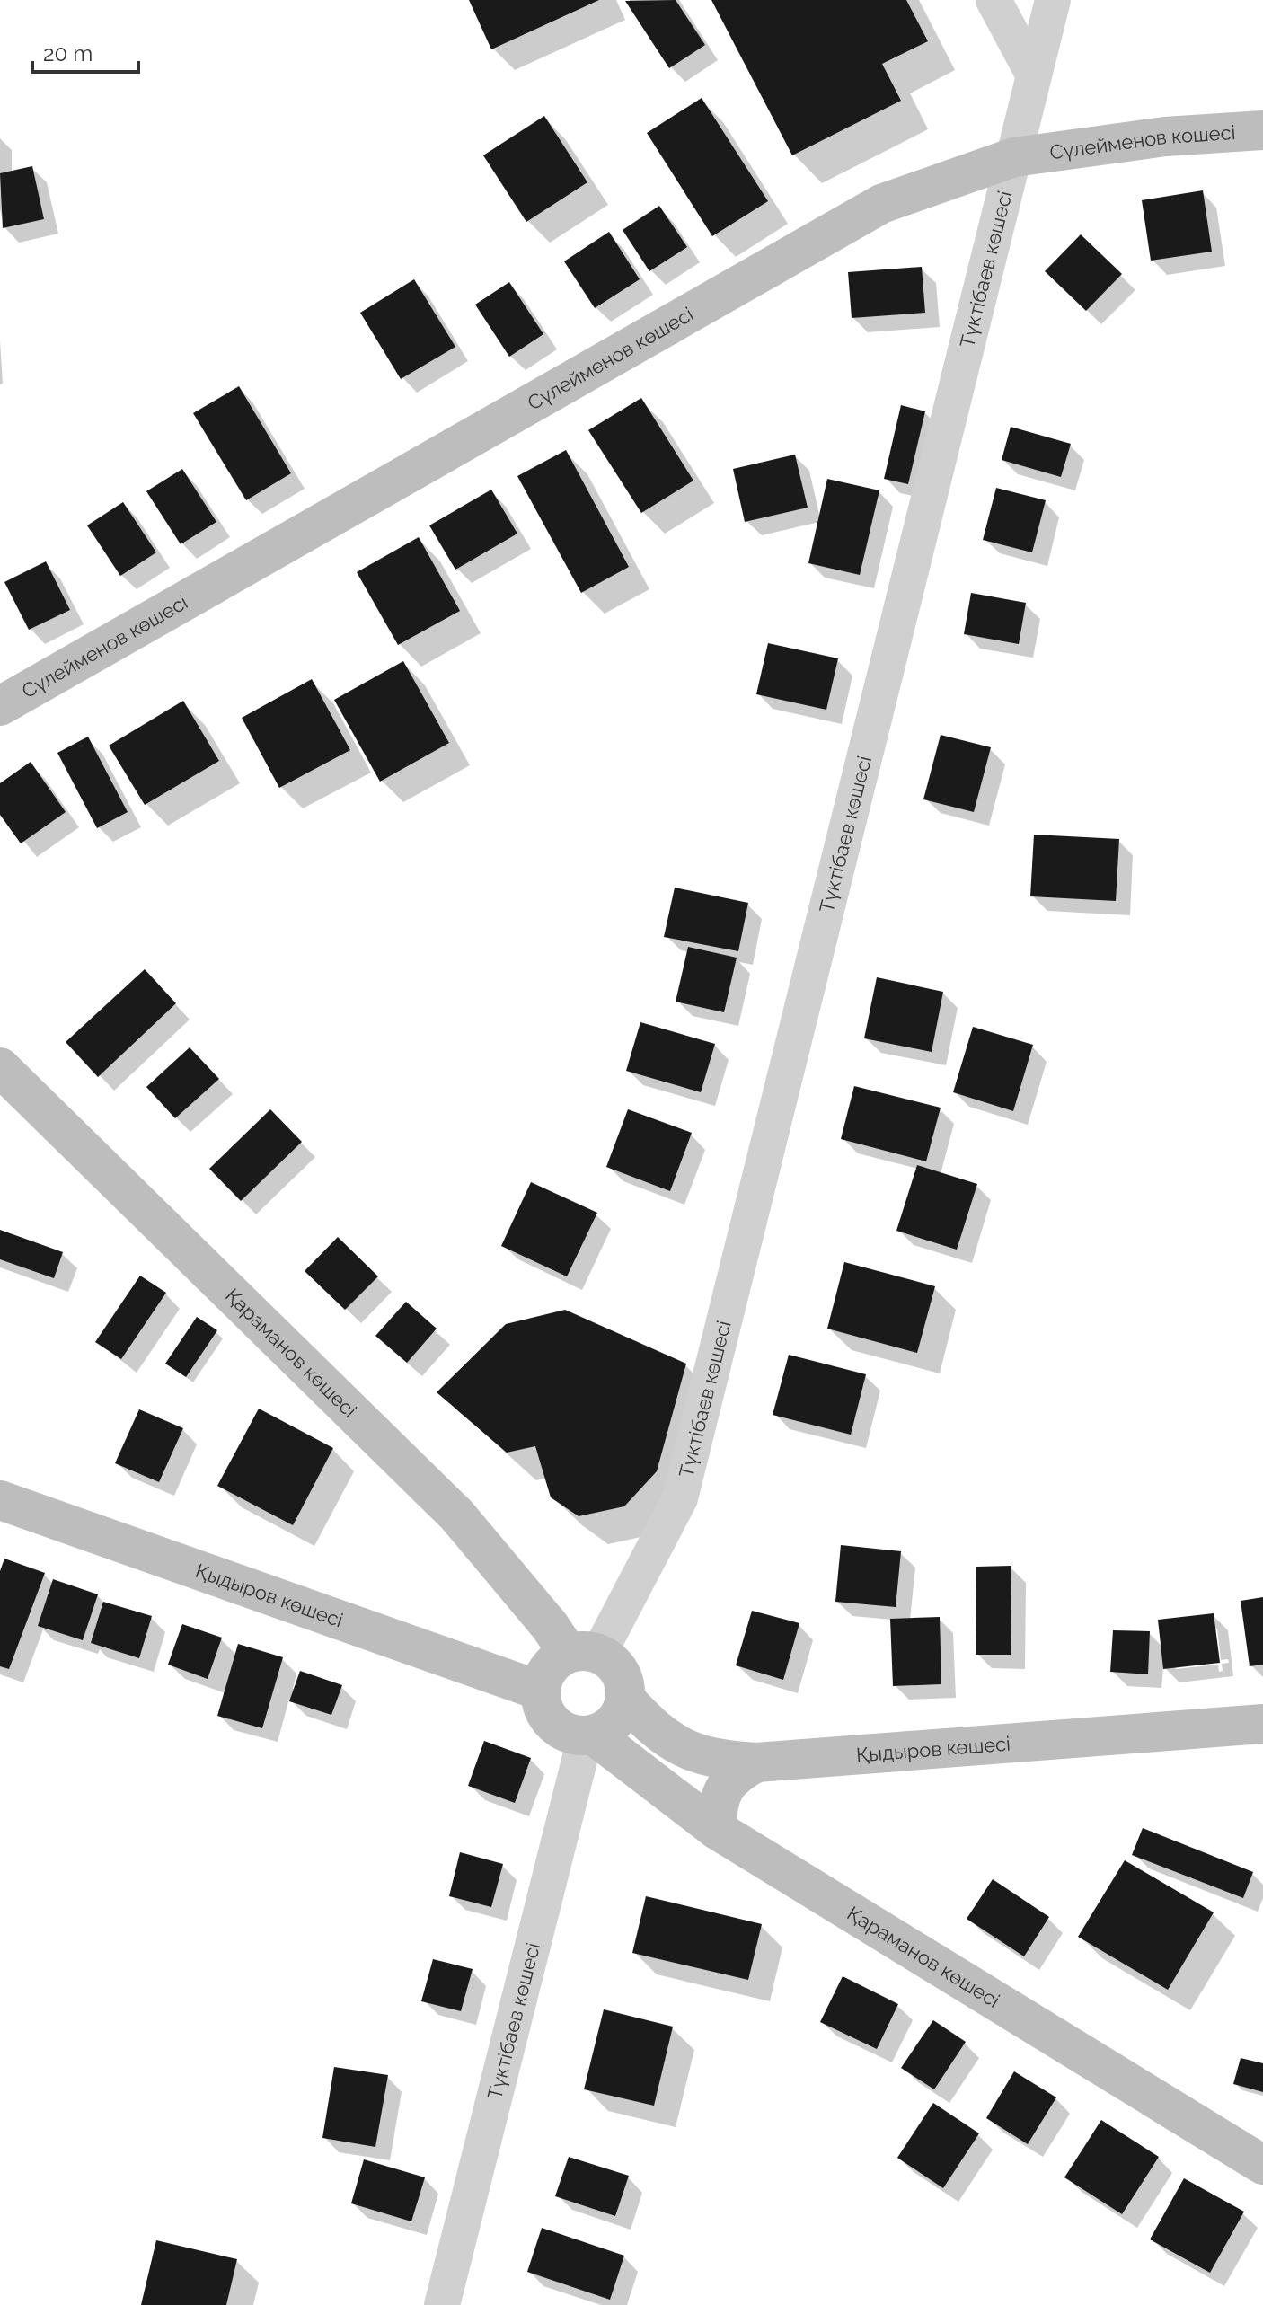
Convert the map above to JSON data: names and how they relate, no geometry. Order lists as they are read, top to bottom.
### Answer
{
  "streets": {
    "street": [
      "Сүлейменов көшесі",
      "Түктібаев көшесі",
      "Қараманов көшесі",
      "Қыдыров көшесі"
    ]
  },
  "crossings": [
    ["Сүлейменов көшесі", "Түктібаев көшесі"],
    ["Түктібаев көшесі", "Қараманов көшесі"],
    ["Түктібаев көшесі", "Қыдыров көшесі"],
    ["Қараманов көшесі", "Қыдыров көшесі"]
  ],
  "scale_bar": "20 m"
}
